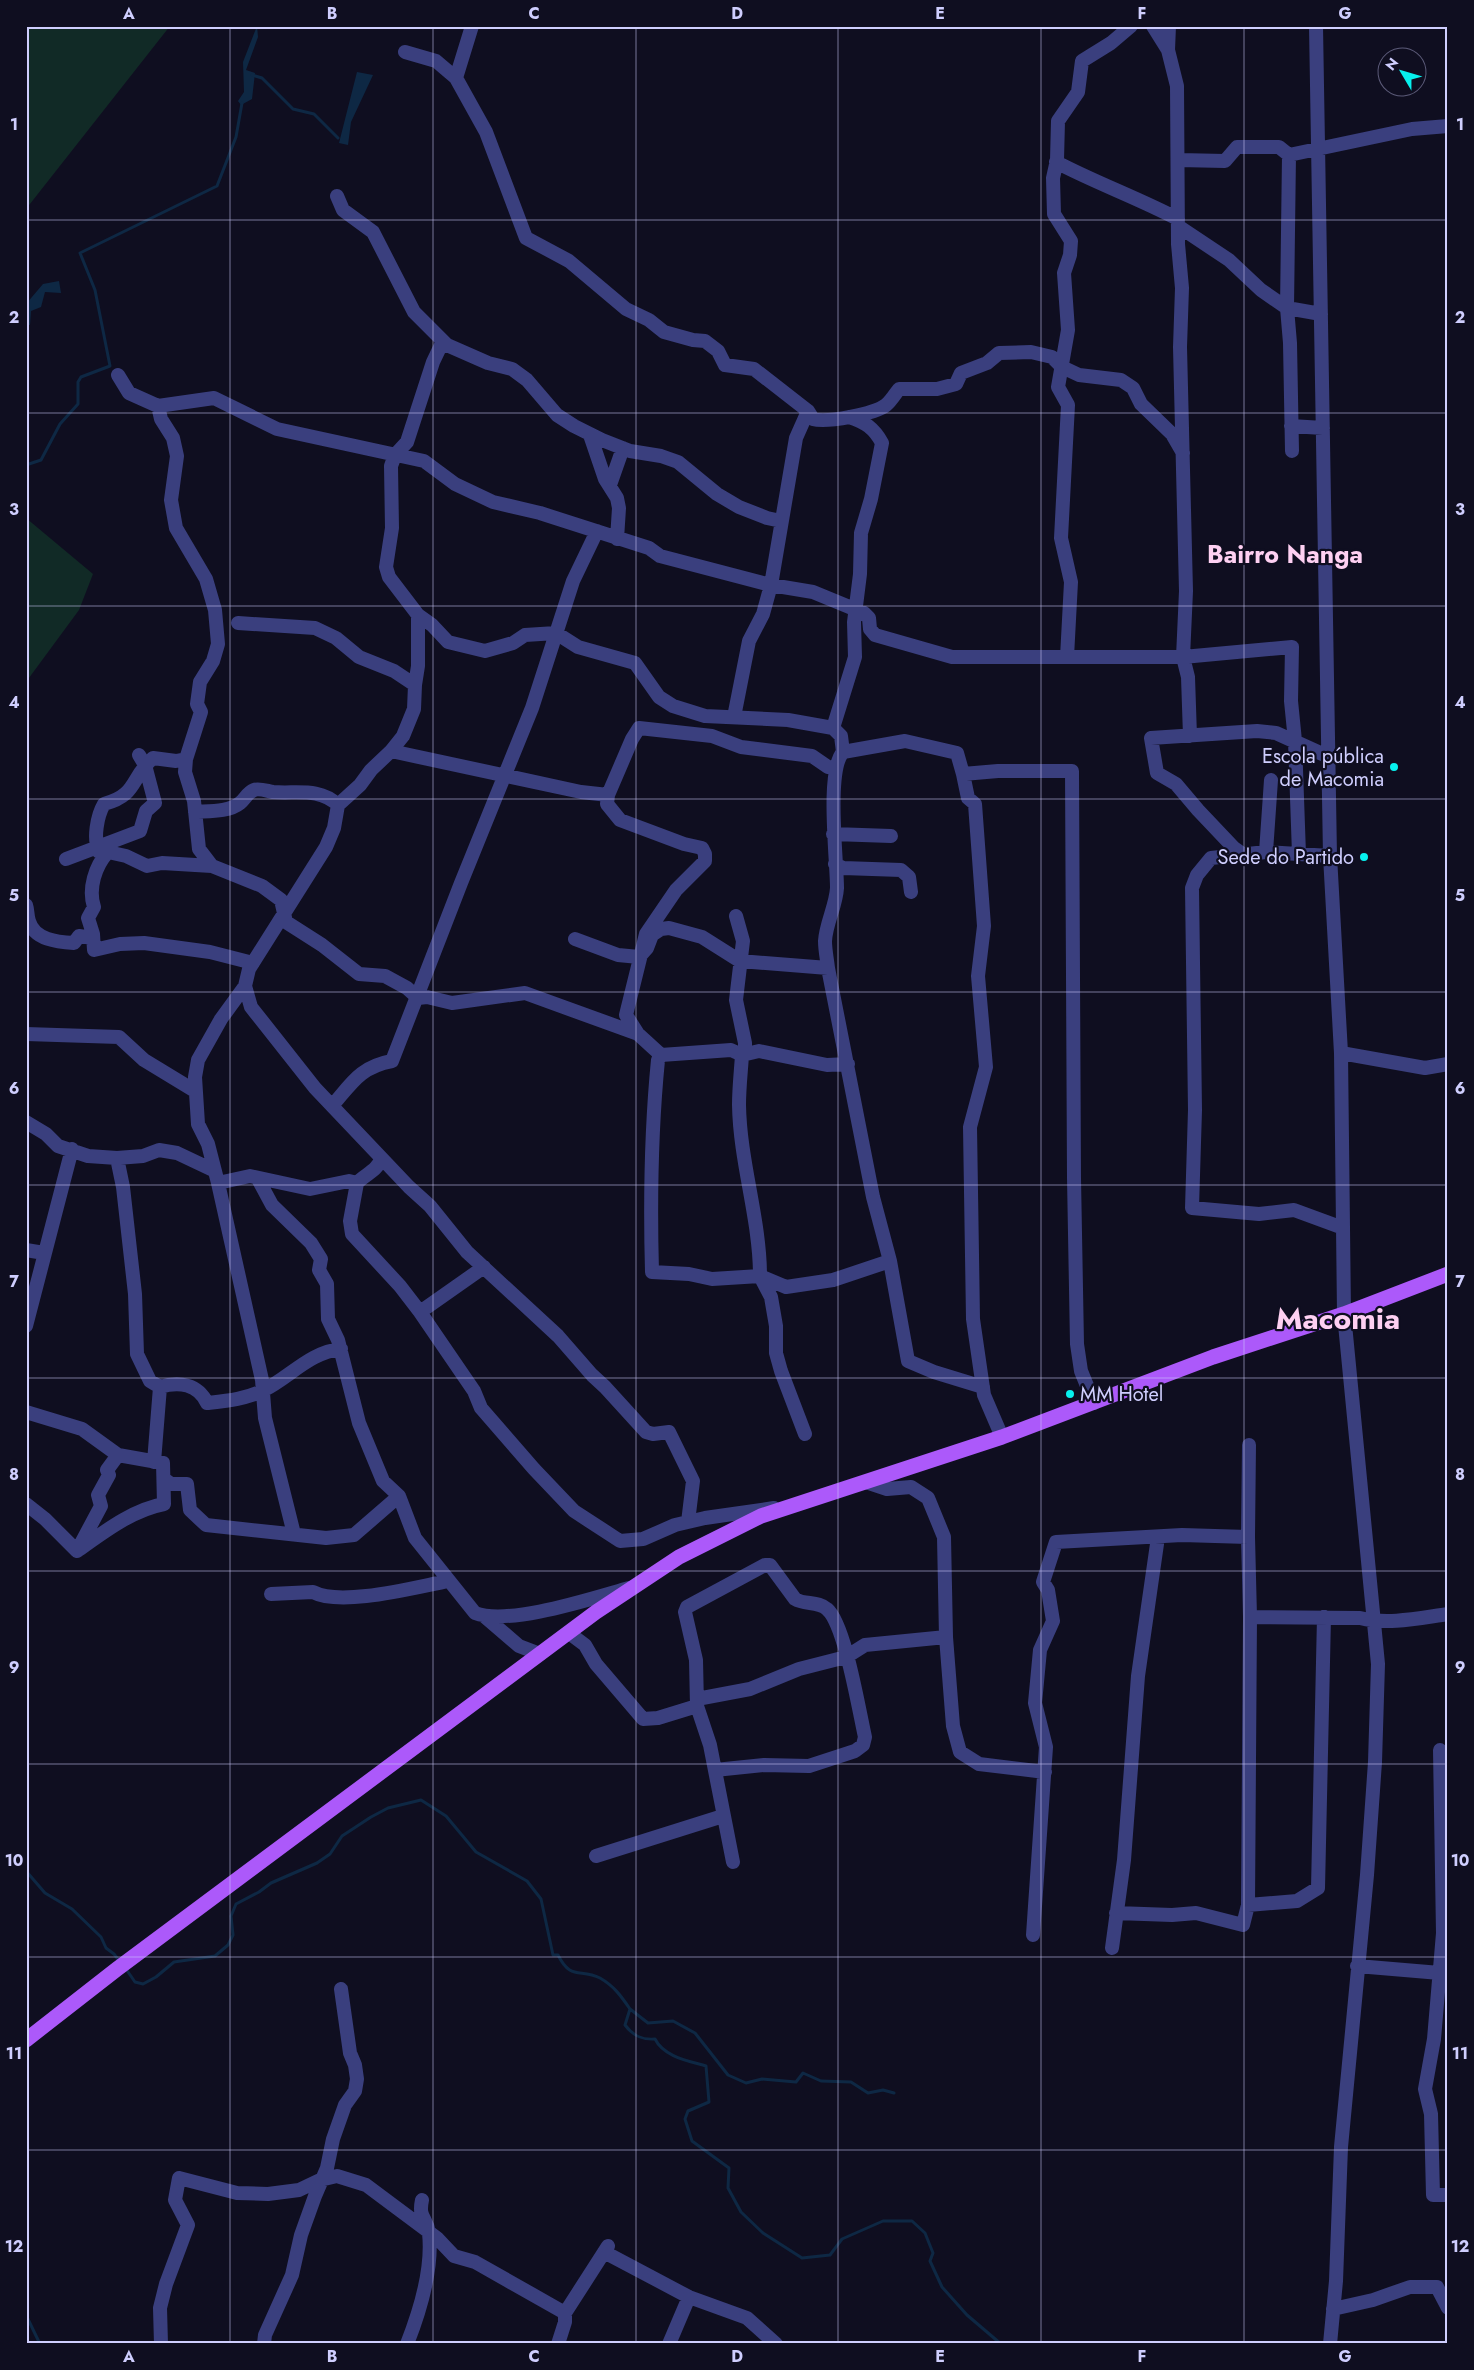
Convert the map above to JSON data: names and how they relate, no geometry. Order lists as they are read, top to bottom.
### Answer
{
  "districts": ["Bairro Nanga", "Macomia"],
  "places": ["Escola pública de Macomia", "Sede do Partido", "MM Hotel"],
  "north": "top left",
  "grid": {
    "columns": [
      "A",
      "B",
      "C",
      "D",
      "E",
      "F",
      "G"
    ],
    "rows": [
      "1",
      "2",
      "3",
      "4",
      "5",
      "6",
      "7",
      "8",
      "9",
      "10",
      "11",
      "12"
    ]
  }
}
